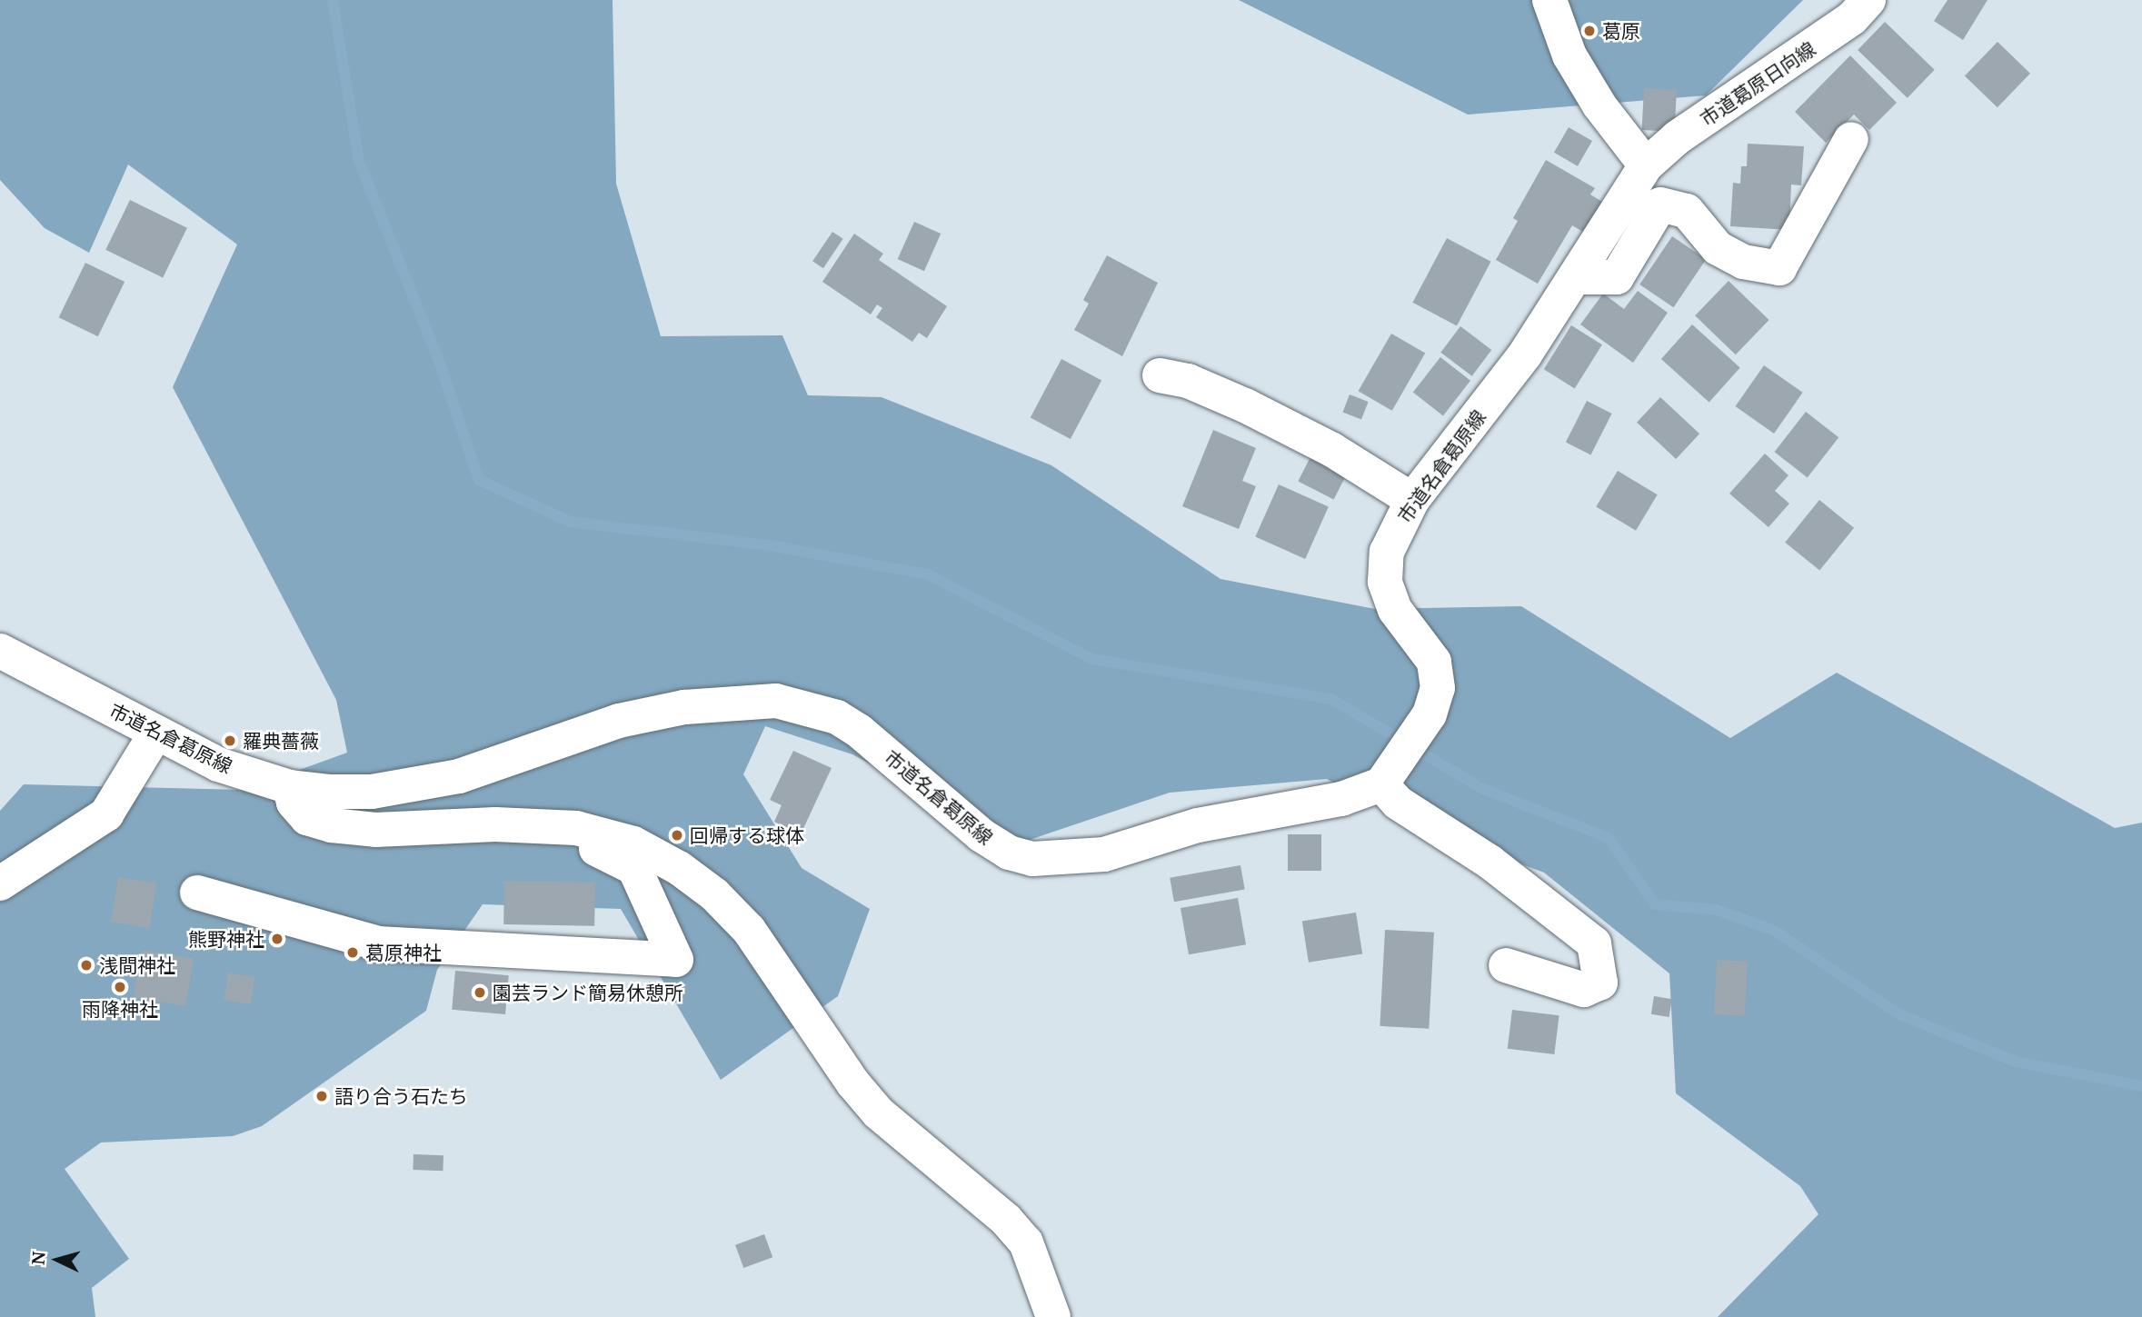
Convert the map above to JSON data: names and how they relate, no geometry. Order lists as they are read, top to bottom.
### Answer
{
  "streets": {
    "street": ["市道葛原日向線", "市道名倉葛原線"]
  },
  "crossings": [
    ["市道葛原日向線", "市道名倉葛原線"]
  ],
  "places": [
    "葛原",
    "羅典薔薇",
    "回帰する球体",
    "熊野神社",
    "葛原神社",
    "浅間神社",
    "雨降神社",
    "園芸ランド簡易休憩所",
    "語り合う石たち"
  ],
  "north": "left"
}
